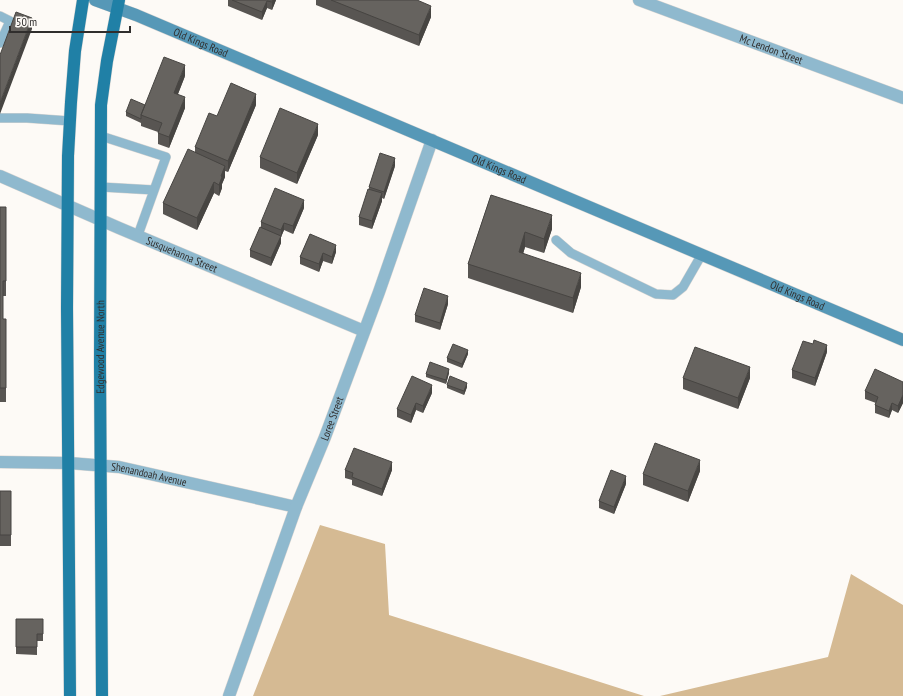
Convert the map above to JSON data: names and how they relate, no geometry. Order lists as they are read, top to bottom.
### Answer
{
  "streets": {
    "main road": ["Edgewood Avenue North"],
    "street": [
      "Old Kings Road",
      "Mc Lendon Street",
      "Susquehanna Street",
      "Loree Street",
      "Shenandoah Avenue"
    ]
  },
  "crossings": [
    ["Old Kings Road", "Edgewood Avenue North"],
    ["Old Kings Road", "Loree Street"],
    ["Susquehanna Street", "Edgewood Avenue North"],
    ["Susquehanna Street", "Loree Street"],
    ["Edgewood Avenue North", "Shenandoah Avenue"],
    ["Loree Street", "Shenandoah Avenue"]
  ],
  "scale_bar": "50 m"
}
